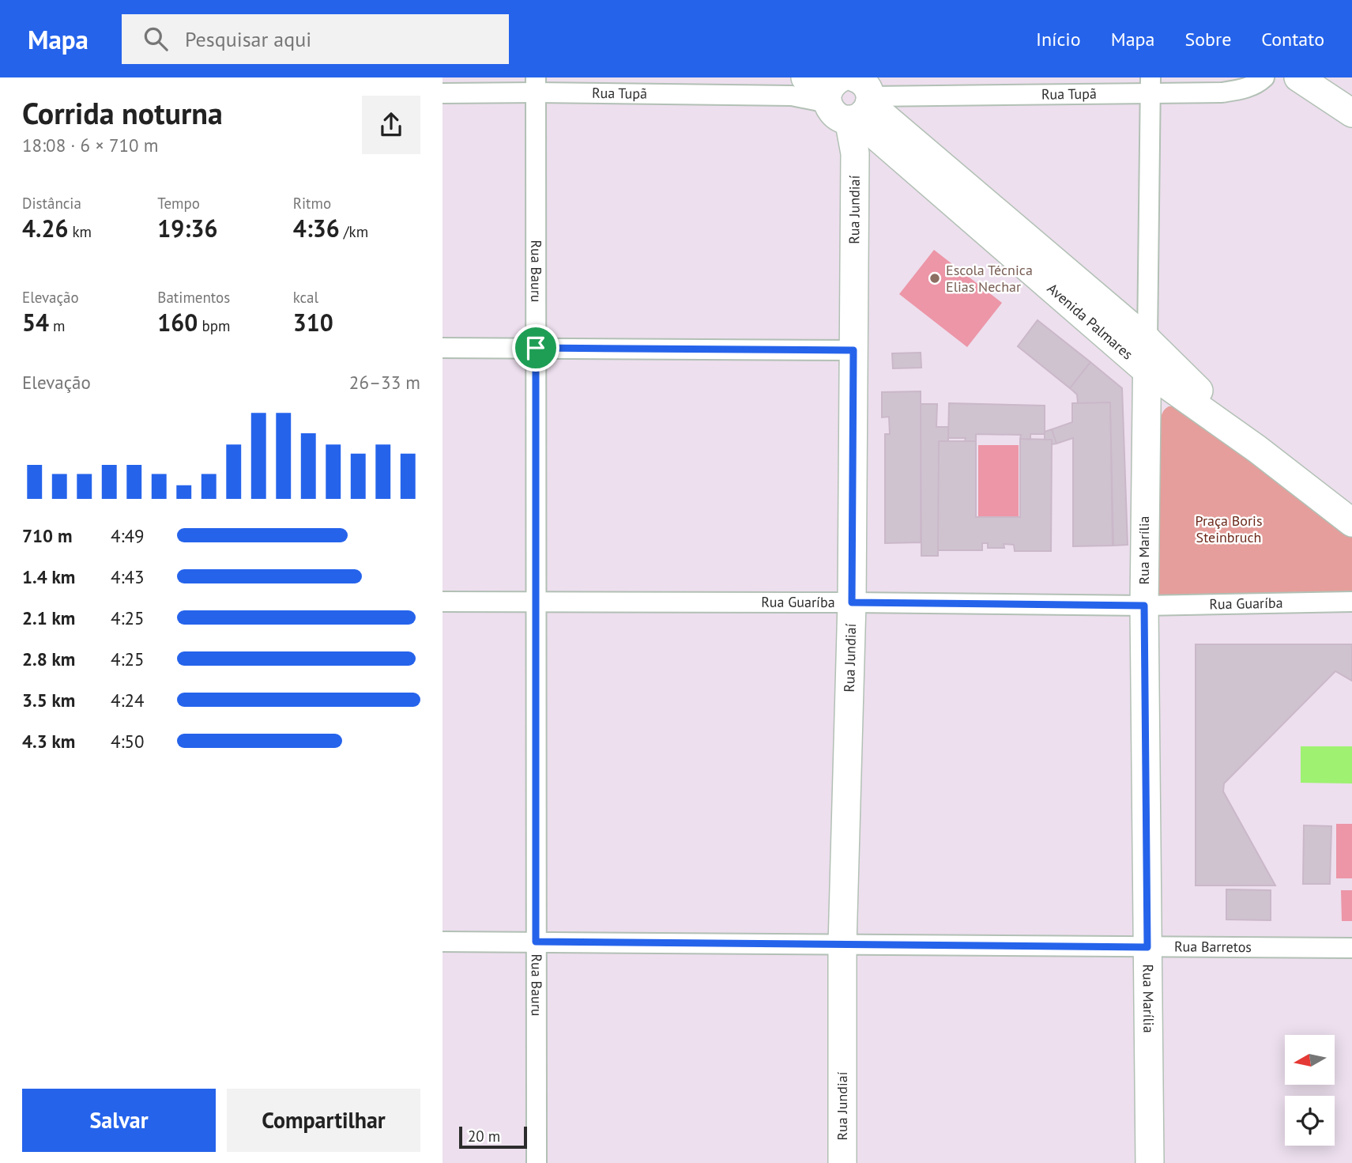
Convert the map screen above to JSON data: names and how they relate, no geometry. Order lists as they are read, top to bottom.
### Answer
{
  "streets": {
    "street": [
      "Rua Tupã",
      "Rua Jundiaí",
      "Rua Bauru",
      "Avenida Palmares",
      "Rua Marília",
      "Rua Guaríba",
      "Rua Barretos"
    ]
  },
  "crossings": [
    ["Rua Tupã", "Rua Jundiaí"],
    ["Rua Tupã", "Rua Bauru"],
    ["Rua Tupã", "Avenida Palmares"],
    ["Rua Jundiaí", "Avenida Palmares"],
    ["Rua Jundiaí", "Rua Guaríba"],
    ["Rua Jundiaí", "Rua Barretos"],
    ["Rua Bauru", "Rua Guaríba"],
    ["Rua Bauru", "Rua Barretos"],
    ["Avenida Palmares", "Rua Marília"],
    ["Rua Marília", "Rua Guaríba"],
    ["Rua Marília", "Rua Barretos"]
  ],
  "parks": ["Praça Boris Steinbruch"],
  "places": ["Escola Técnica Elias Nechar"],
  "scale_bar": "20 m",
  "north": "left",
  "page": {
    "header": "Mapa",
    "search": "Pesquisar aqui",
    "nav": [
      "Início",
      "Mapa",
      "Sobre",
      "Contato"
    ],
    "heading": ["Corrida noturna", "18:08 · 6 × 710 m"],
    "stats": [
      ["Distância", "4.26 km"],
      ["Tempo", "19:36"],
      ["Ritmo", "4:36 /km"],
      ["Elevação", "54 m"],
      ["Batimentos", "160 bpm"],
      ["kcal", "310"]
    ],
    "chart": ["Elevação", "26–33 m"],
    "list": [
      {
        "name": "710 m",
        "note": "4:49"
      },
      {
        "name": "1.4 km",
        "note": "4:43"
      },
      {
        "name": "2.1 km",
        "note": "4:25"
      },
      {
        "name": "2.8 km",
        "note": "4:25"
      },
      {
        "name": "3.5 km",
        "note": "4:24"
      },
      {
        "name": "4.3 km",
        "note": "4:50"
      }
    ],
    "buttons": ["Salvar", "Compartilhar"],
    "scale": "20 m"
  }
}
